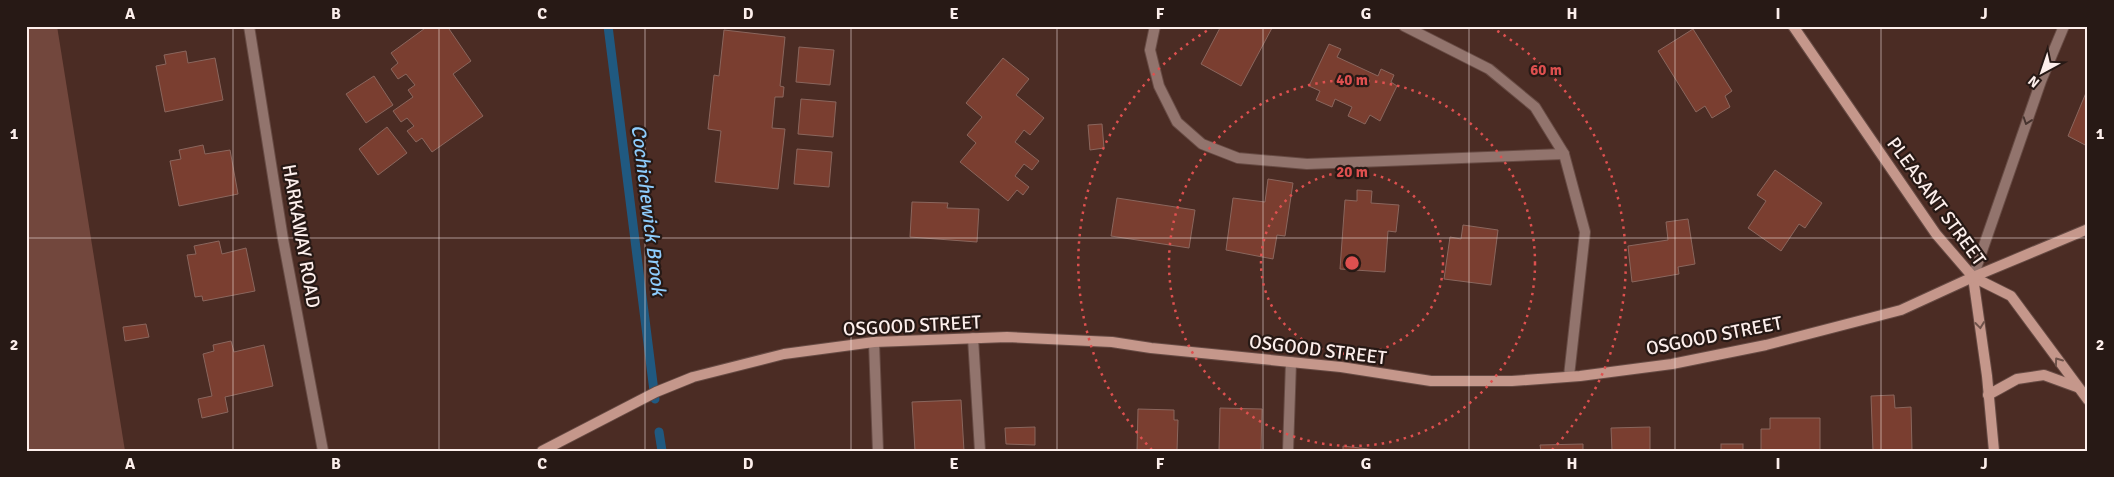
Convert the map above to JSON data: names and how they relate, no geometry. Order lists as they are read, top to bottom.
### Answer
{
  "streets": {
    "street": ["PLEASANT STREET", "HARKAWAY ROAD", "OSGOOD STREET"]
  },
  "crossings": [
    ["PLEASANT STREET", "OSGOOD STREET"]
  ],
  "water": ["Cochichewick Brook"],
  "north": "bottom left",
  "grid": {
    "columns": [
      "A",
      "B",
      "C",
      "D",
      "E",
      "F",
      "G",
      "H",
      "I",
      "J"
    ],
    "rows": ["1", "2"]
  },
  "rings": ["60 m", "40 m", "20 m"]
}
